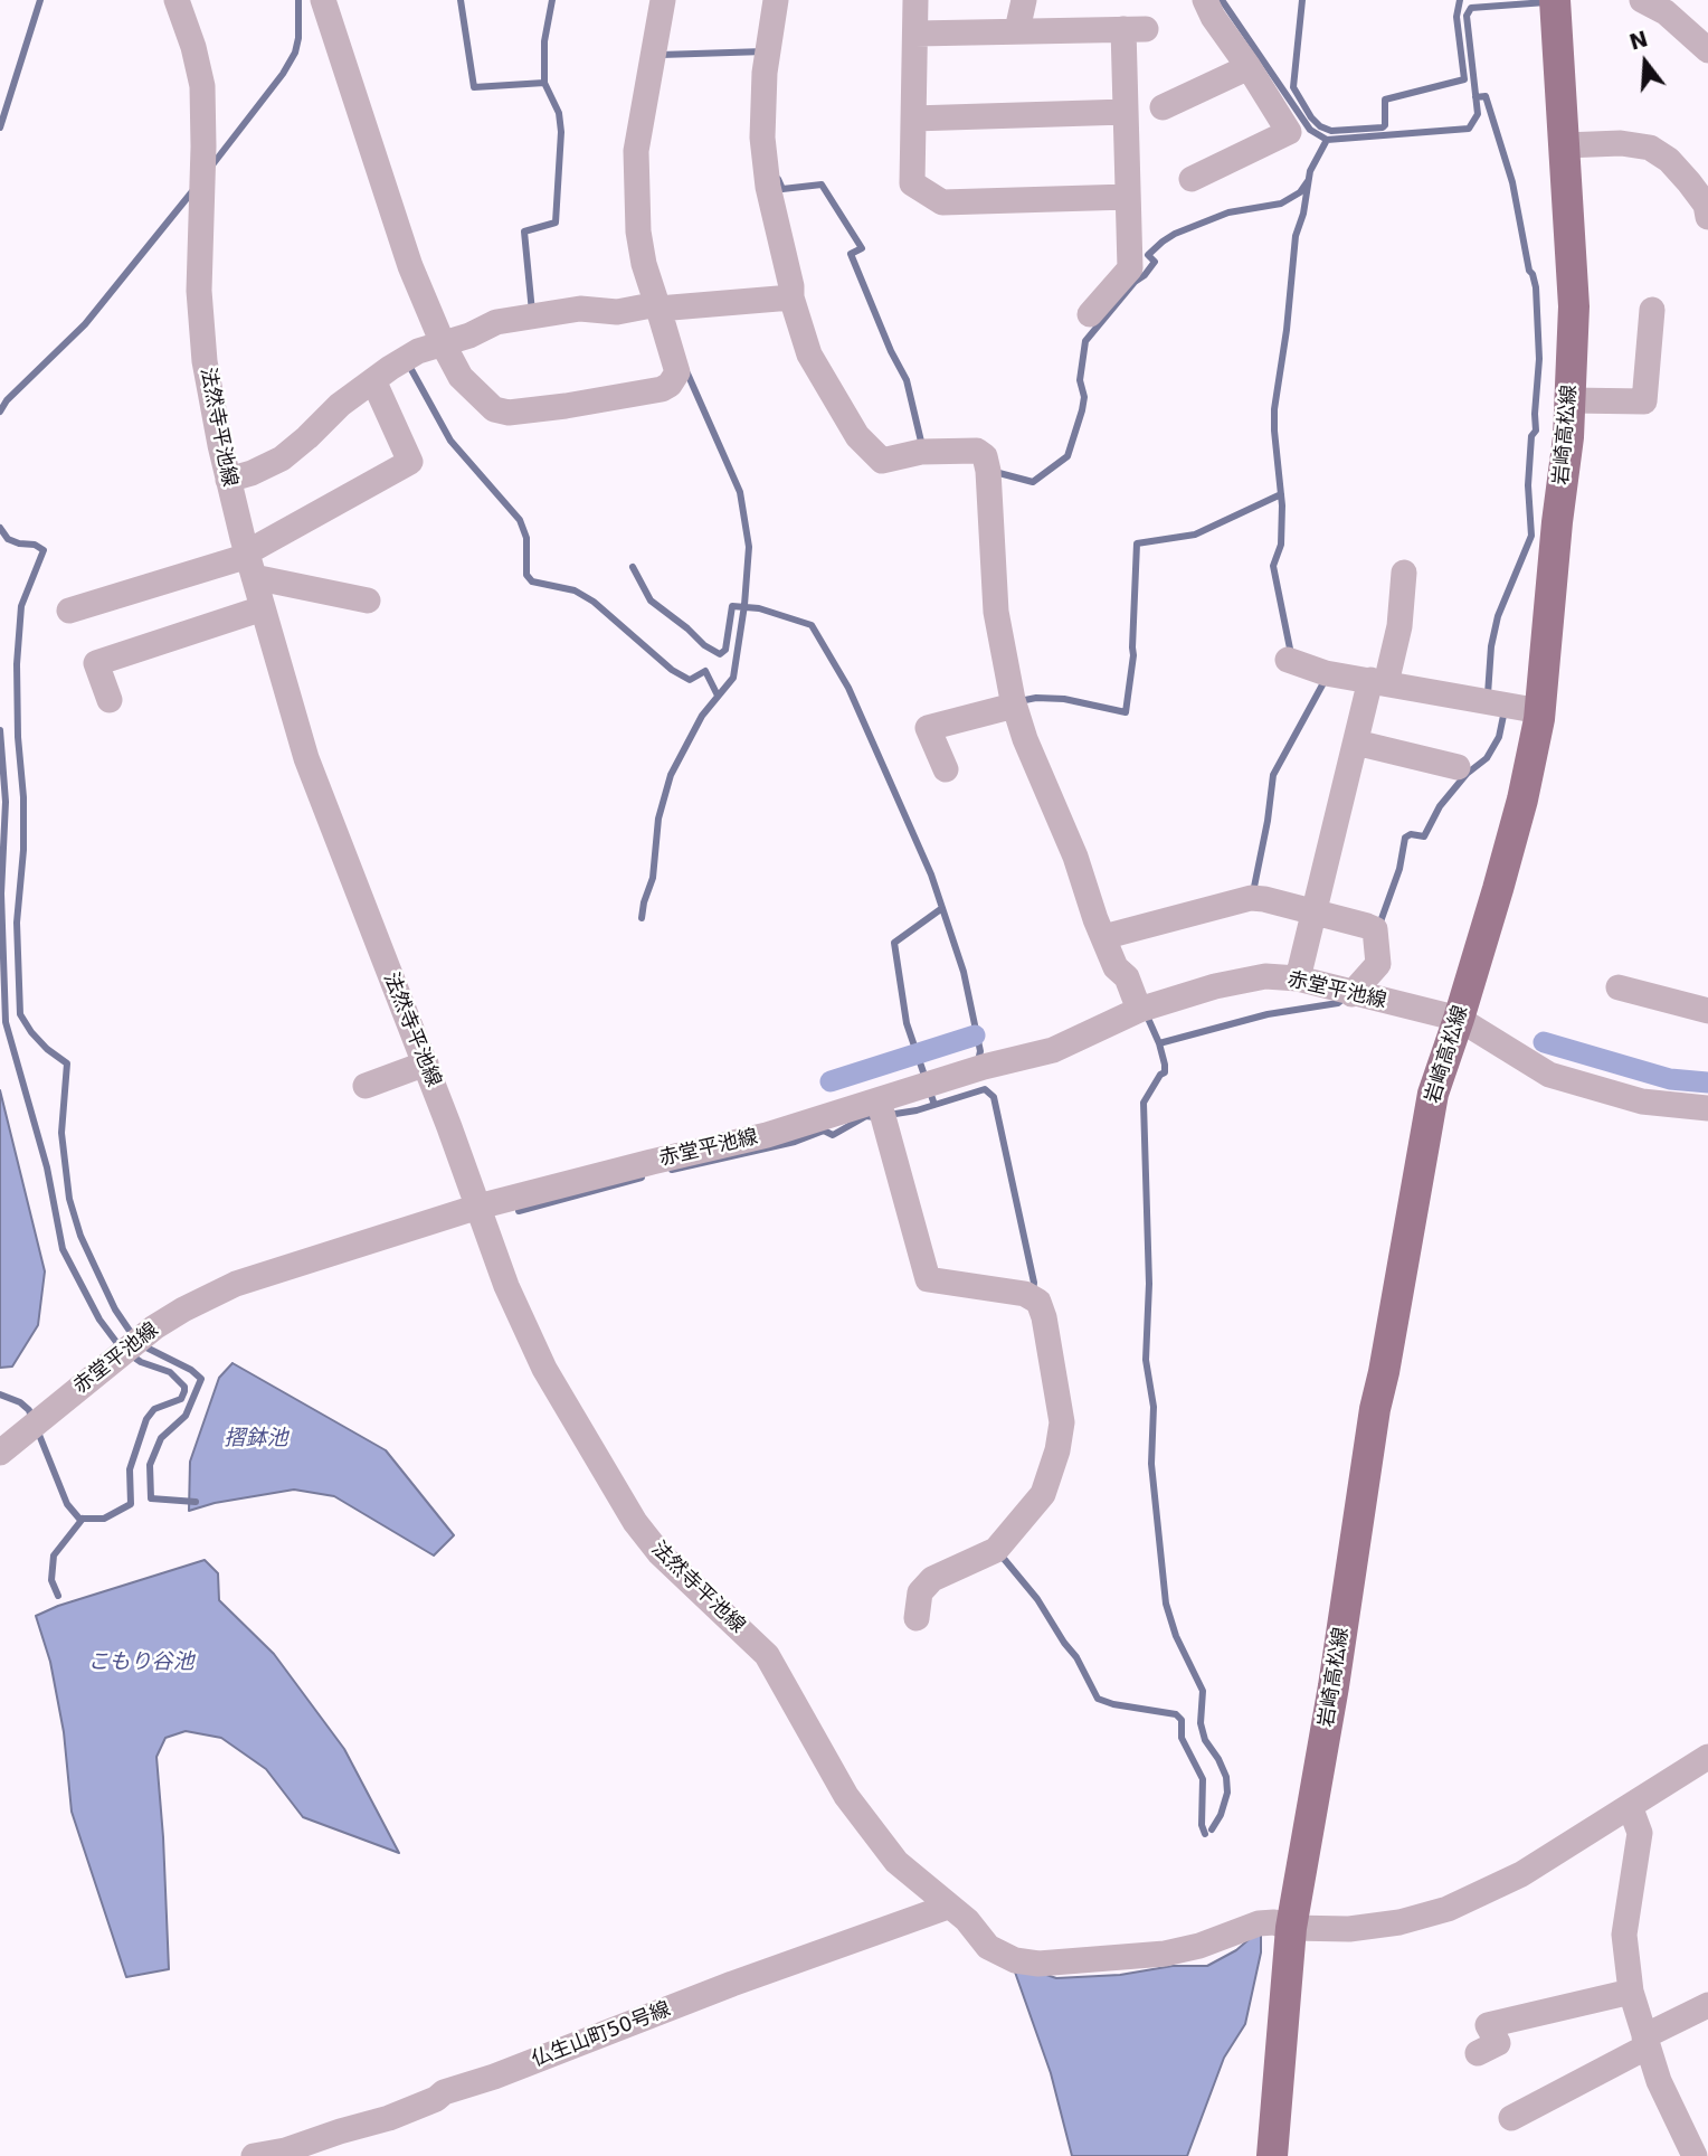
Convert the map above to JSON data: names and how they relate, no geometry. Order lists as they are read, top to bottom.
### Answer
{
  "streets": {
    "main road": ["岩崎高松線"],
    "street": ["法然寺平池線", "赤堂平池線", "仏生山町50号線"]
  },
  "crossings": [
    ["法然寺平池線", "岩崎高松線"],
    ["法然寺平池線", "赤堂平池線"],
    ["法然寺平池線", "仏生山町50号線"],
    ["岩崎高松線", "赤堂平池線"]
  ],
  "water": ["摺鉢池", "こもり谷池"],
  "north": "top"
}
